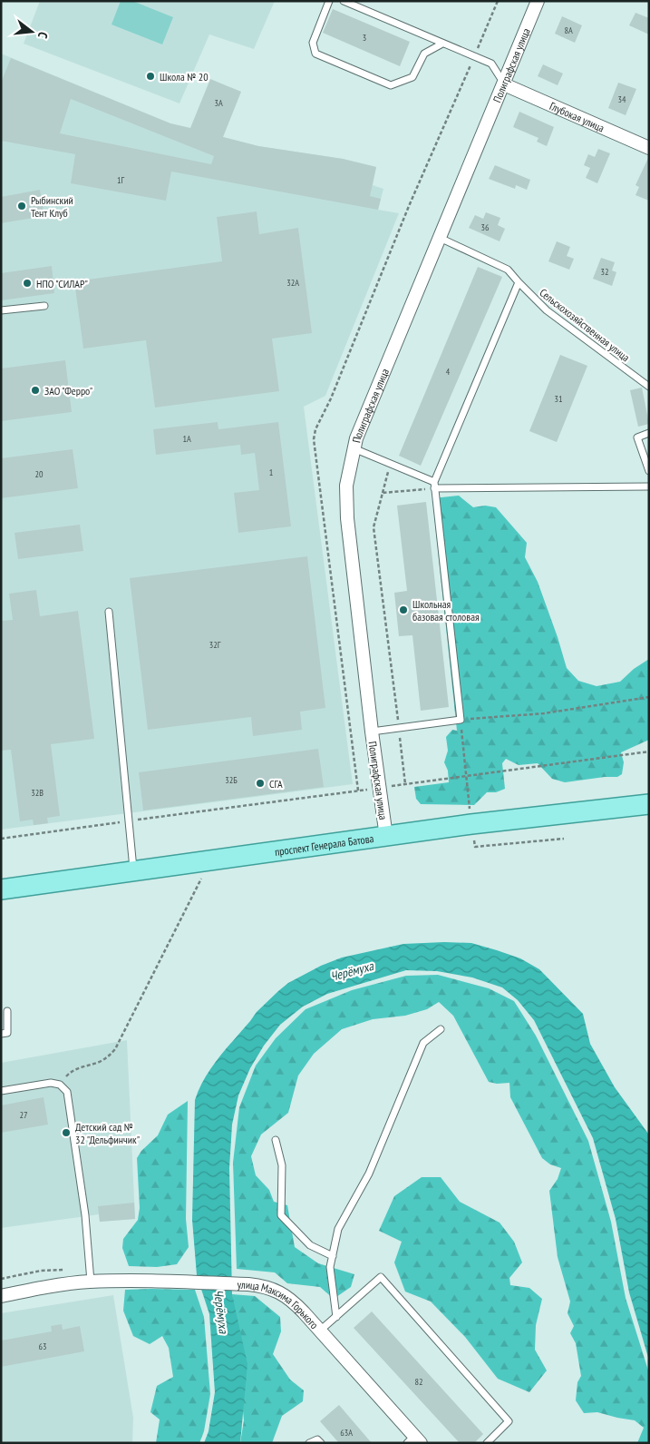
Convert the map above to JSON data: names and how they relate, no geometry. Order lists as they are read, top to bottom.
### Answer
{
  "streets": {
    "main road": ["проспект Генерала Батова"],
    "street": ["Полиграфская улица", "Глубокая улица", "улица Максима Горького"],
    "lane": ["Сельскохозяйственная улица"]
  },
  "crossings": [
    ["Полиграфская улица", "Глубокая улица"],
    ["Полиграфская улица", "Сельскохозяйственная улица"],
    ["Полиграфская улица", "проспект Генерала Батова"]
  ],
  "water": ["Черёмуха"],
  "places": [
    "Школа № 20",
    "Рыбинский Тент Клуб",
    "НПО \"СИЛАР\"",
    "ЗАО \"Ферро\"",
    "Школьная базовая столовая",
    "СГА",
    "Детский сад № 32 \"Дельфинчик\""
  ],
  "house_numbers": [
    "8А",
    "3",
    "34",
    "3А",
    "1Г",
    "36",
    "32",
    "32А",
    "4",
    "31",
    "1А",
    "1",
    "20",
    "32Г",
    "32Б",
    "32В",
    "27",
    "63",
    "82",
    "63А"
  ],
  "north": "right"
}
